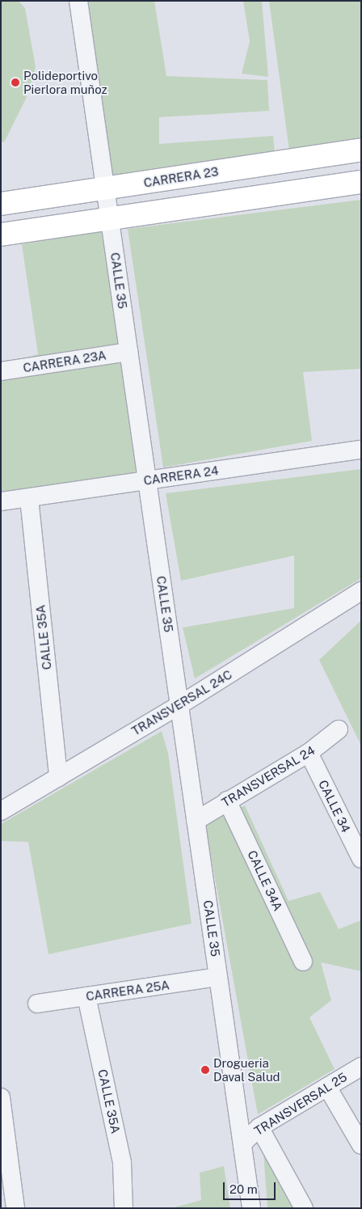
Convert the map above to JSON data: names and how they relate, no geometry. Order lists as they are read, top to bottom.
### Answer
{
  "streets": {
    "street": [
      "CARRERA 23",
      "CALLE 35",
      "CARRERA 23A",
      "CARRERA 24",
      "CALLE 35A",
      "TRANSVERSAL 24C",
      "TRANSVERSAL 24",
      "CALLE 34",
      "CALLE 34A",
      "CARRERA 25A",
      "TRANSVERSAL 25"
    ]
  },
  "crossings": [
    ["CARRERA 23", "CALLE 35"],
    ["CALLE 35", "CARRERA 23A"],
    ["CALLE 35", "CARRERA 24"],
    ["CALLE 35", "TRANSVERSAL 24C"],
    ["CALLE 35", "TRANSVERSAL 24"],
    ["CALLE 35", "CARRERA 25A"],
    ["CALLE 35", "TRANSVERSAL 25"],
    ["CARRERA 24", "CALLE 35A"],
    ["CALLE 35A", "TRANSVERSAL 24C"],
    ["CALLE 35A", "CARRERA 25A"],
    ["TRANSVERSAL 24", "CALLE 34"],
    ["TRANSVERSAL 24", "CALLE 34A"]
  ],
  "places": ["Polideportivo Pierlora muñoz", "Drogueria Daval Salud"],
  "scale_bar": "20 m"
}
